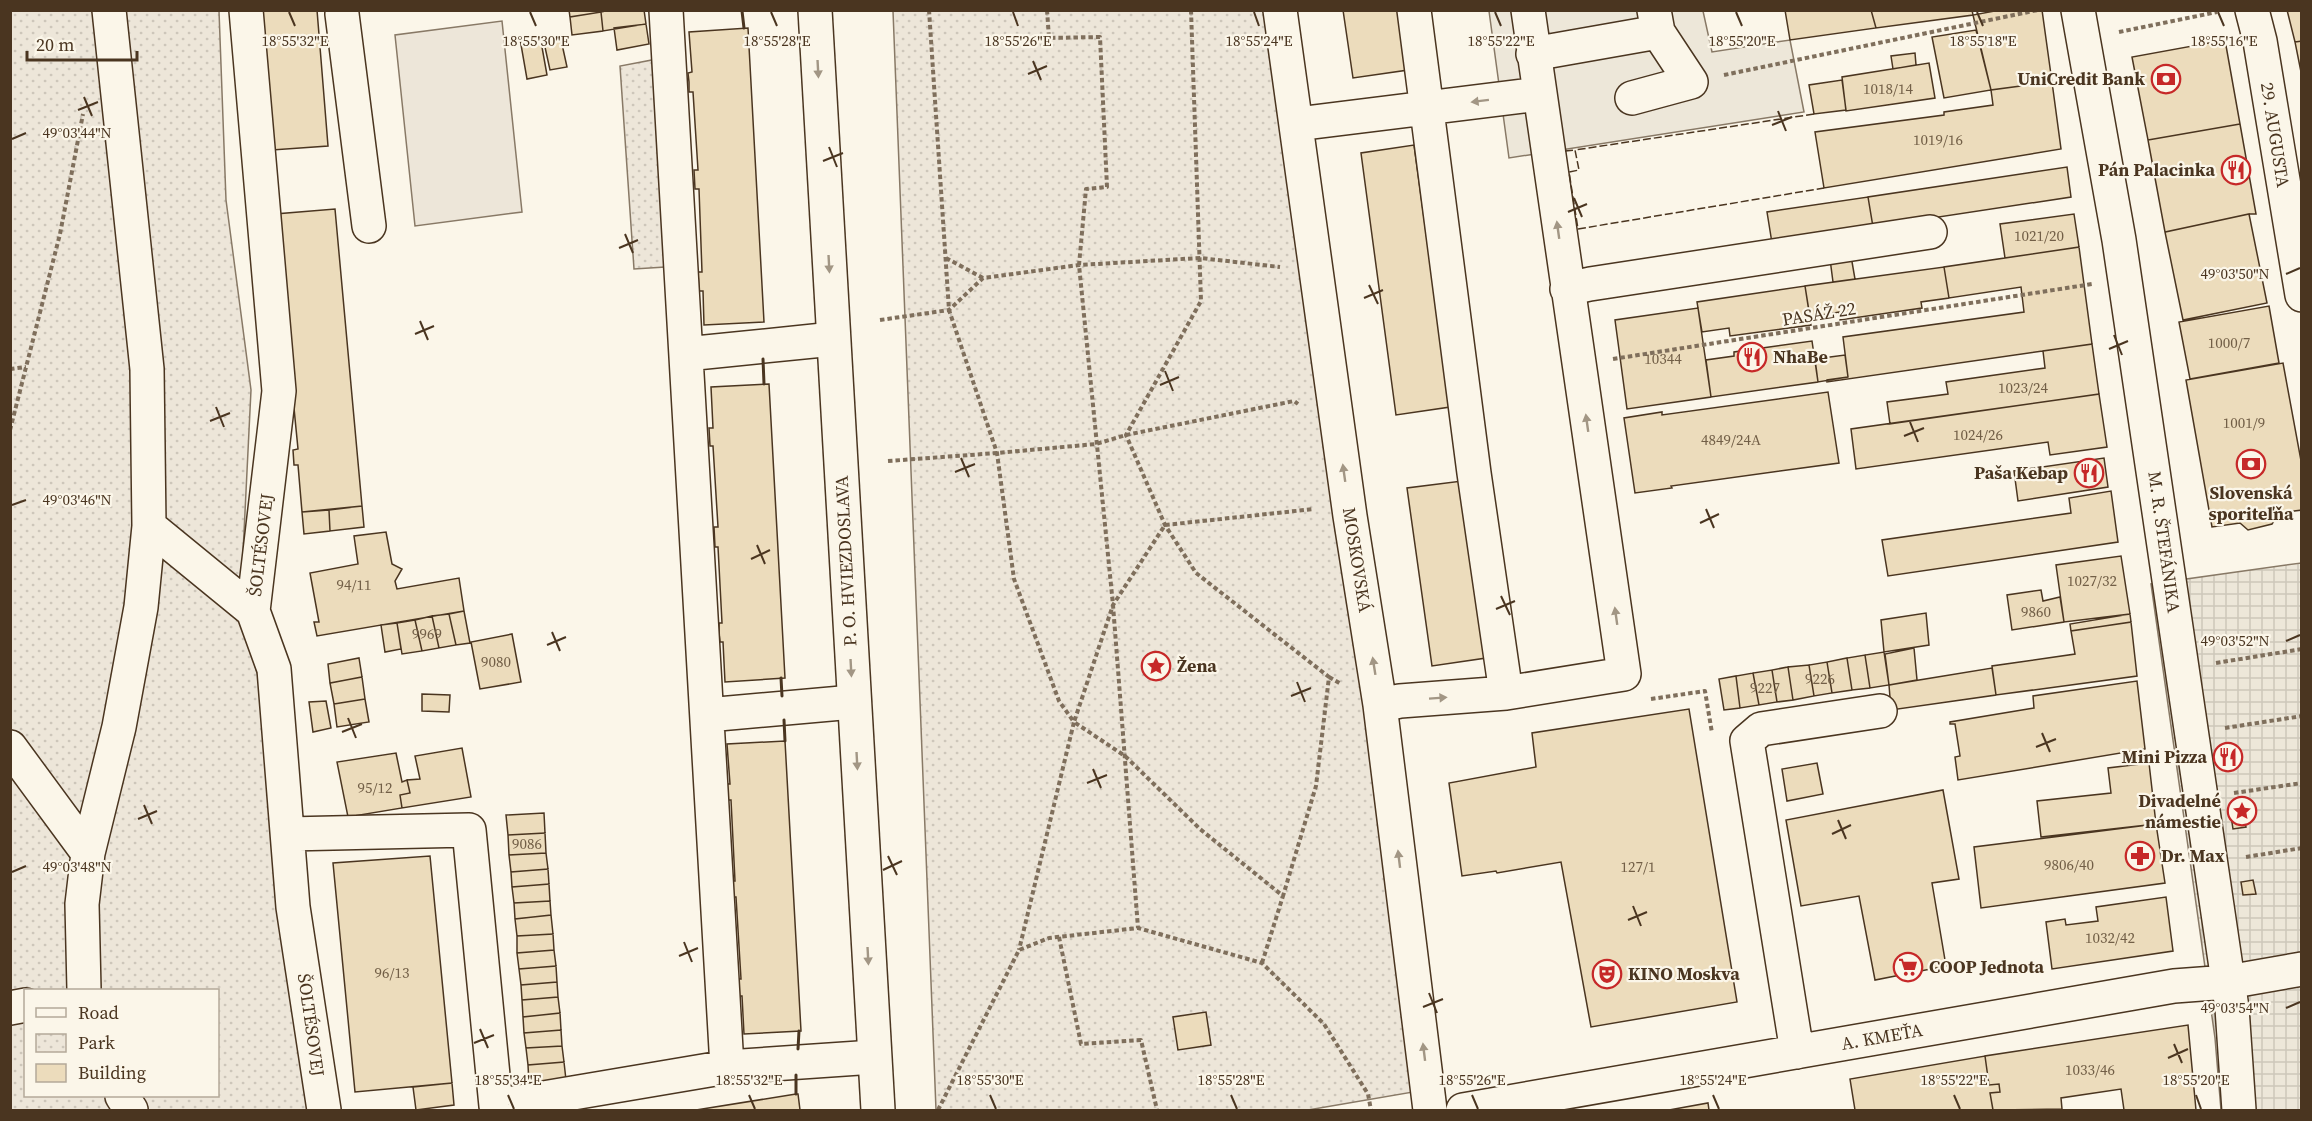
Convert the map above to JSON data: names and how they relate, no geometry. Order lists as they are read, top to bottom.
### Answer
{
  "streets": {
    "street": [
      "29. AUGUSTA",
      "M. R. ŠTEFÁNIKA",
      "ŠOLTÉSOVEJ",
      "MOSKOVSKÁ",
      "P. O. HVIEZDOSLAVA",
      "A. KMEŤA"
    ],
    "path": ["PASÁŽ 22"]
  },
  "crossings": [
    ["PASÁŽ 22", "M. R. ŠTEFÁNIKA"],
    ["M. R. ŠTEFÁNIKA", "A. KMEŤA"]
  ],
  "places": {
    "bank": ["UniCredit Bank", "Slovenská sporiteľňa"],
    "restaurant": [
      "Pán Palacinka",
      "NhaBe",
      "Paša Kebap",
      "Mini Pizza"
    ],
    "place": ["Žena", "Divadelné námestie"],
    "pharmacy": ["Dr. Max"],
    "supermarket": ["COOP Jednota"],
    "theatre": ["KINO Moskva"]
  },
  "house_numbers": [
    "1018/14",
    "1019/16",
    "1021/20",
    "1000/7",
    "10344",
    "1023/24",
    "1001/9",
    "1024/26",
    "4849/24A",
    "1027/32",
    "94/11",
    "9860",
    "9969",
    "9080",
    "9226",
    "9227",
    "95/12",
    "9086",
    "9806/40",
    "127/1",
    "1032/42",
    "96/13",
    "1033/46"
  ],
  "legend": ["Road", "Park", "Building"],
  "scale_bar": "20 m",
  "coordinates": [
    "18°55'32\"E",
    "18°55'30\"E",
    "18°55'28\"E",
    "18°55'26\"E",
    "18°55'24\"E",
    "18°55'22\"E",
    "18°55'20\"E",
    "18°55'18\"E",
    "18°55'16\"E",
    "49°03'44\"N",
    "49°03'50\"N",
    "49°03'46\"N",
    "49°03'52\"N",
    "49°03'48\"N",
    "49°03'54\"N",
    "18°55'34\"E"
  ]
}
